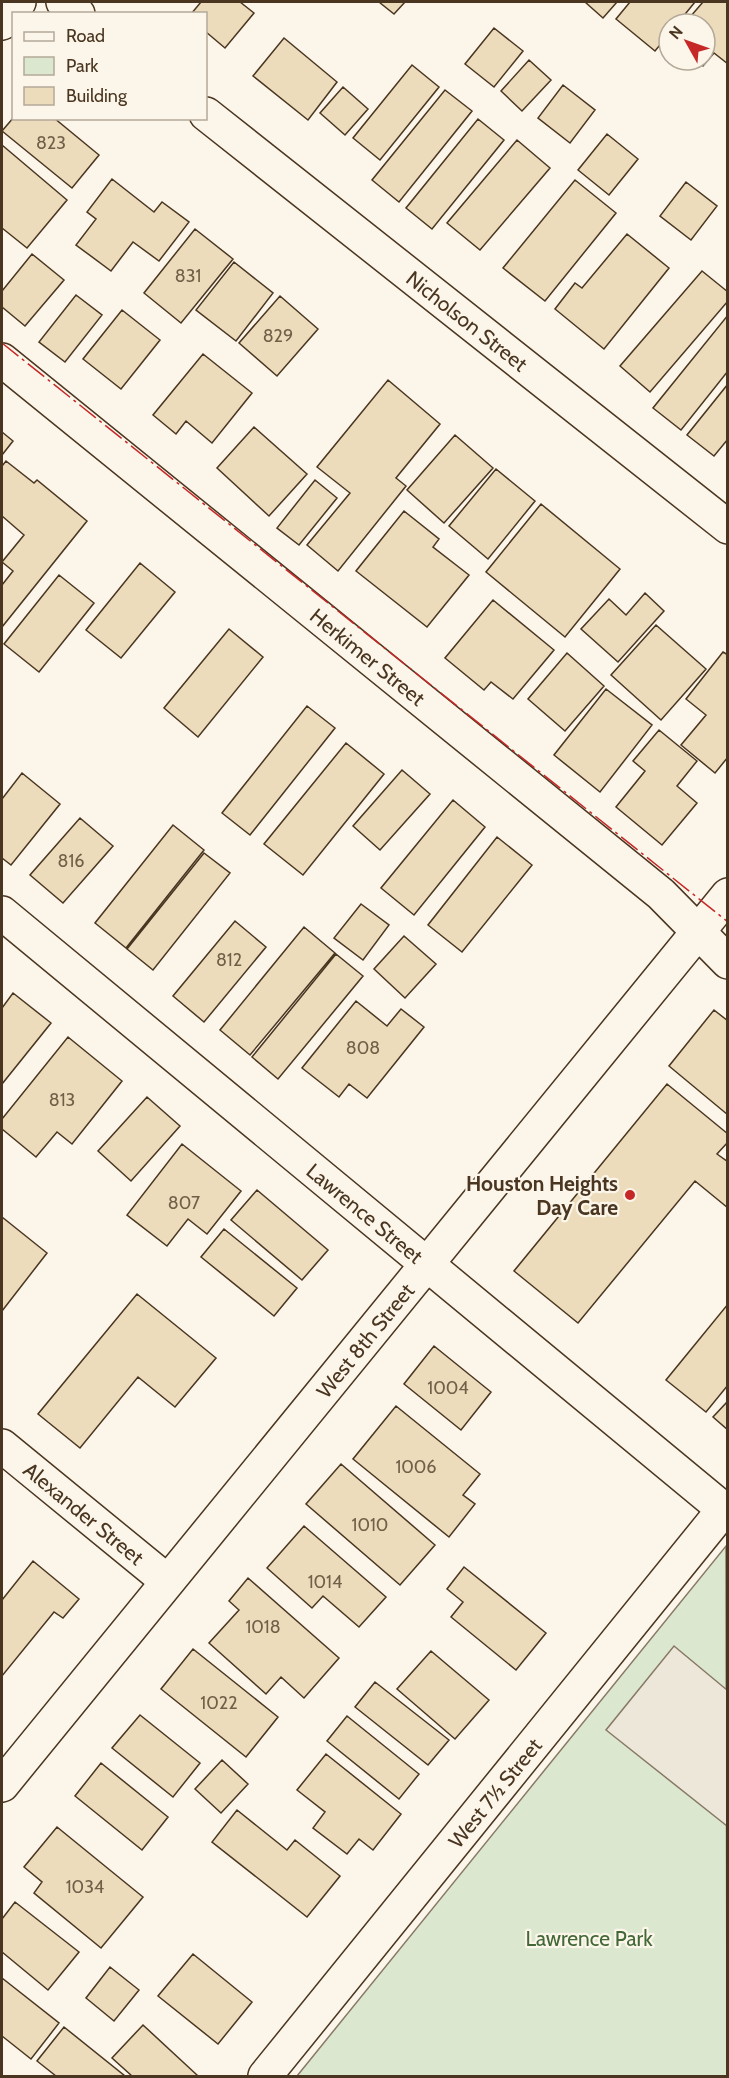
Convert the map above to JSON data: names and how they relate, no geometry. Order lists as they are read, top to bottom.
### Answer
{
  "streets": {
    "street": [
      "Nicholson Street",
      "Herkimer Street",
      "Lawrence Street",
      "West 8th Street",
      "Alexander Street",
      "West 7½ Street"
    ]
  },
  "crossings": [
    ["Herkimer Street", "West 8th Street"],
    ["Lawrence Street", "West 8th Street"],
    ["Lawrence Street", "West 7½ Street"],
    ["West 8th Street", "Alexander Street"]
  ],
  "parks": ["Lawrence Park"],
  "places": ["Houston Heights Day Care"],
  "house_numbers": [
    "823",
    "831",
    "829",
    "816",
    "812",
    "808",
    "813",
    "807",
    "1004",
    "1006",
    "1010",
    "1014",
    "1018",
    "1022",
    "1034"
  ],
  "legend": ["Road", "Park", "Building"],
  "north": "top left"
}
